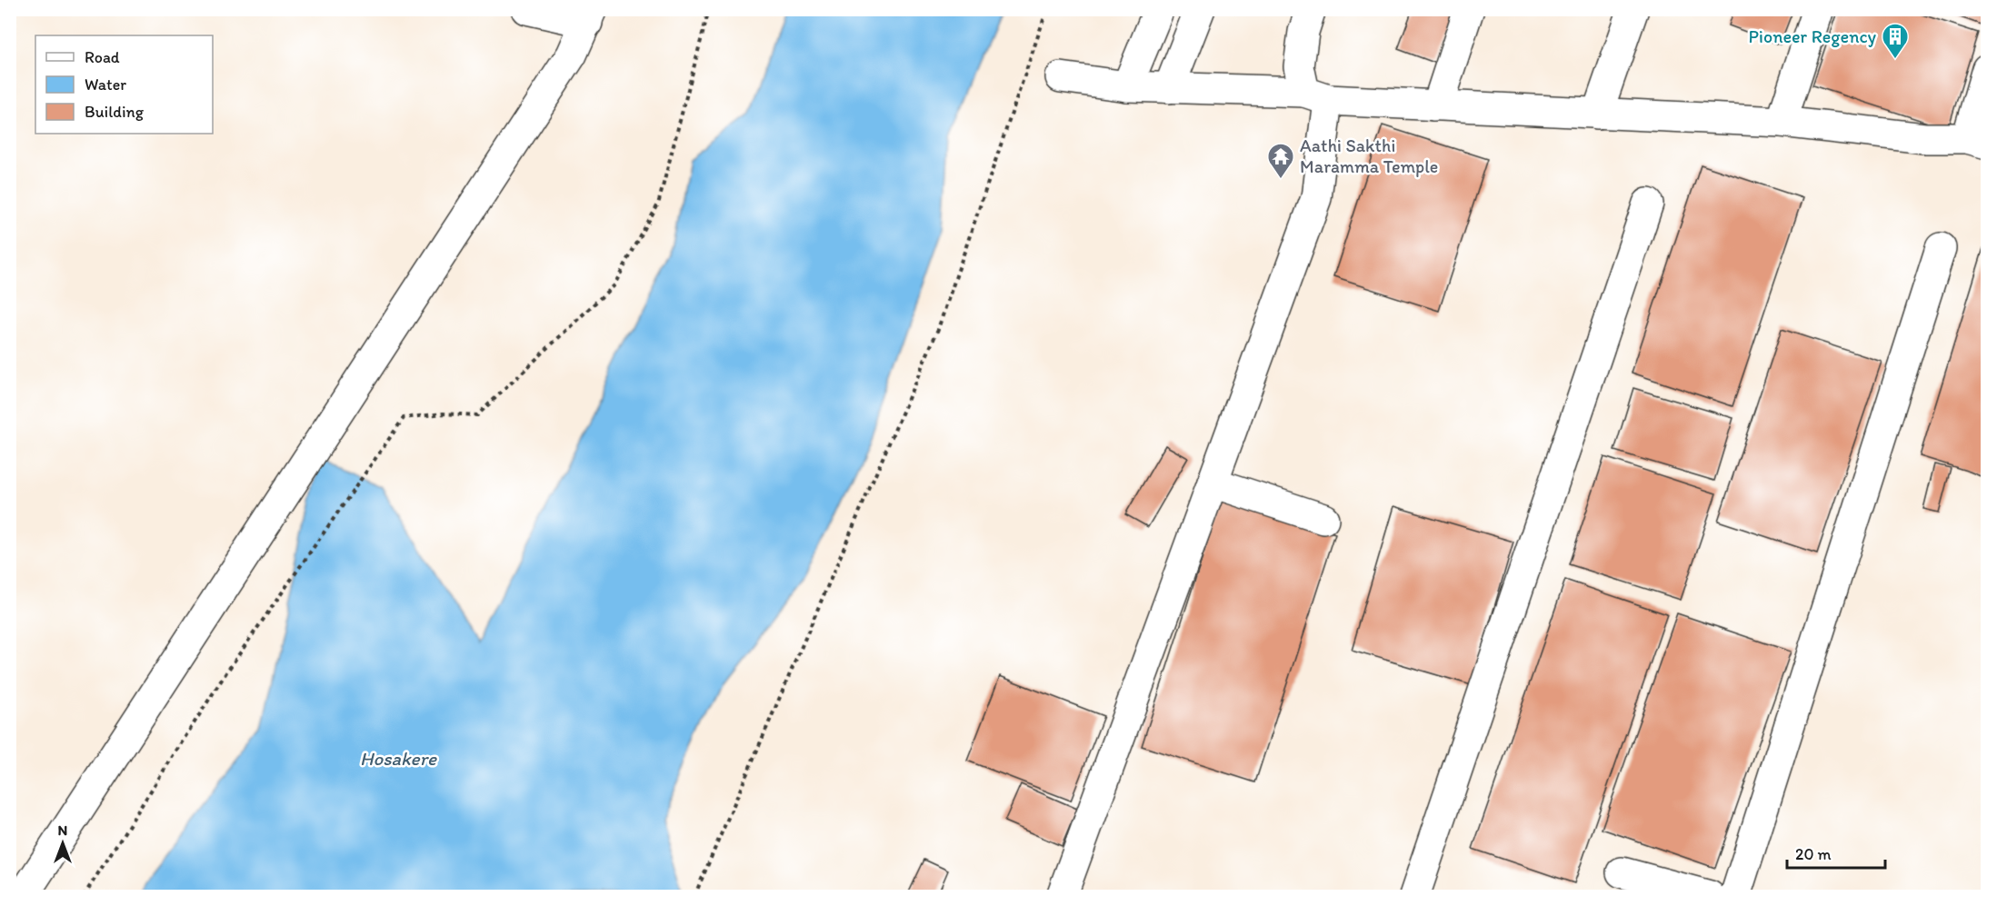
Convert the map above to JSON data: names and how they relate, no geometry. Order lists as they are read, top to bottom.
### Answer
{
  "water": ["Hosakere"],
  "places": {
    "building": ["Pioneer Regency"],
    "temple": ["Aathi Sakthi Maramma Temple"]
  },
  "legend": ["Road", "Water", "Building"],
  "scale_bar": "20 m",
  "north": "top"
}
